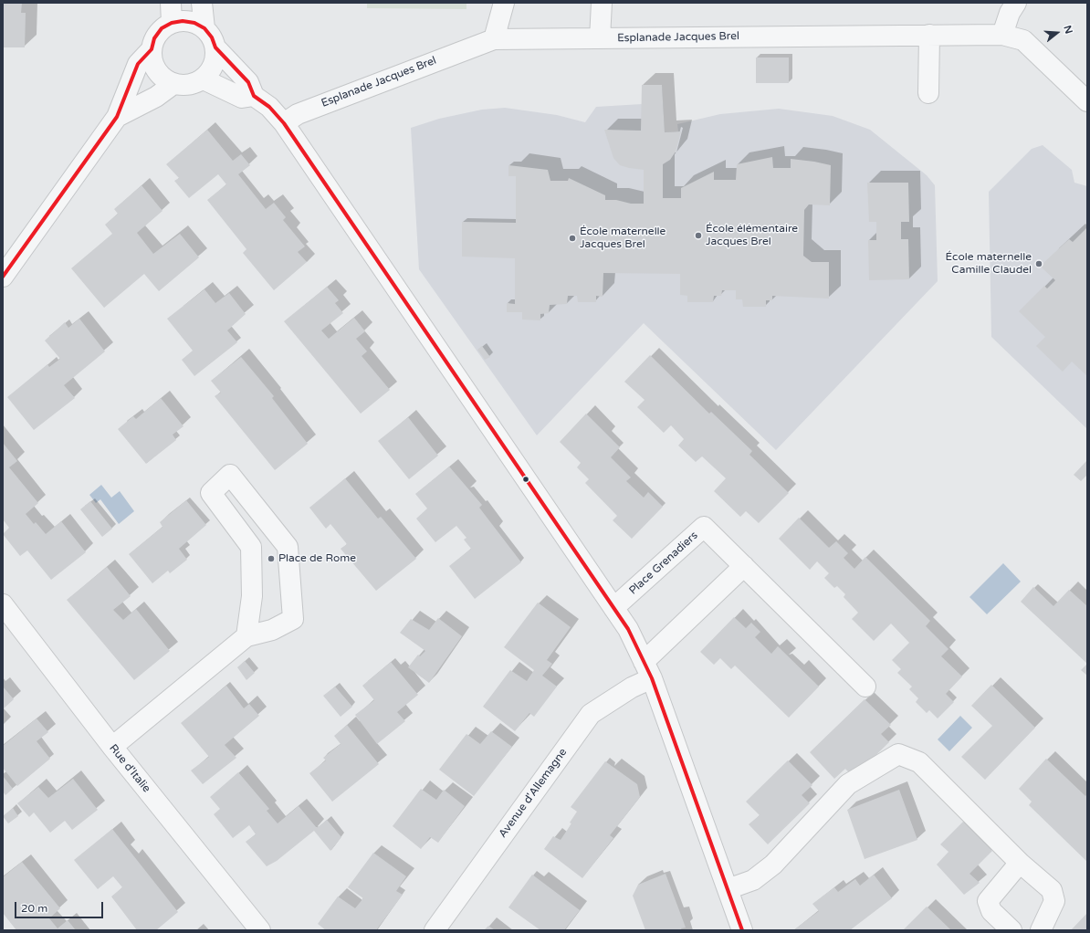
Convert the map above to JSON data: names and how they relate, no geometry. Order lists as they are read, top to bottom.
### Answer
{
  "streets": {
    "street": [
      "Esplanade Jacques Brel",
      "Place Grenadiers",
      "Rue d'Italie",
      "Avenue d'Allemagne"
    ]
  },
  "places": [
    "École élémentaire Jacques Brel",
    "École maternelle Jacques Brel",
    "École maternelle Camille Claudel",
    "Place de Rome"
  ],
  "scale_bar": "20 m",
  "north": "right"
}
